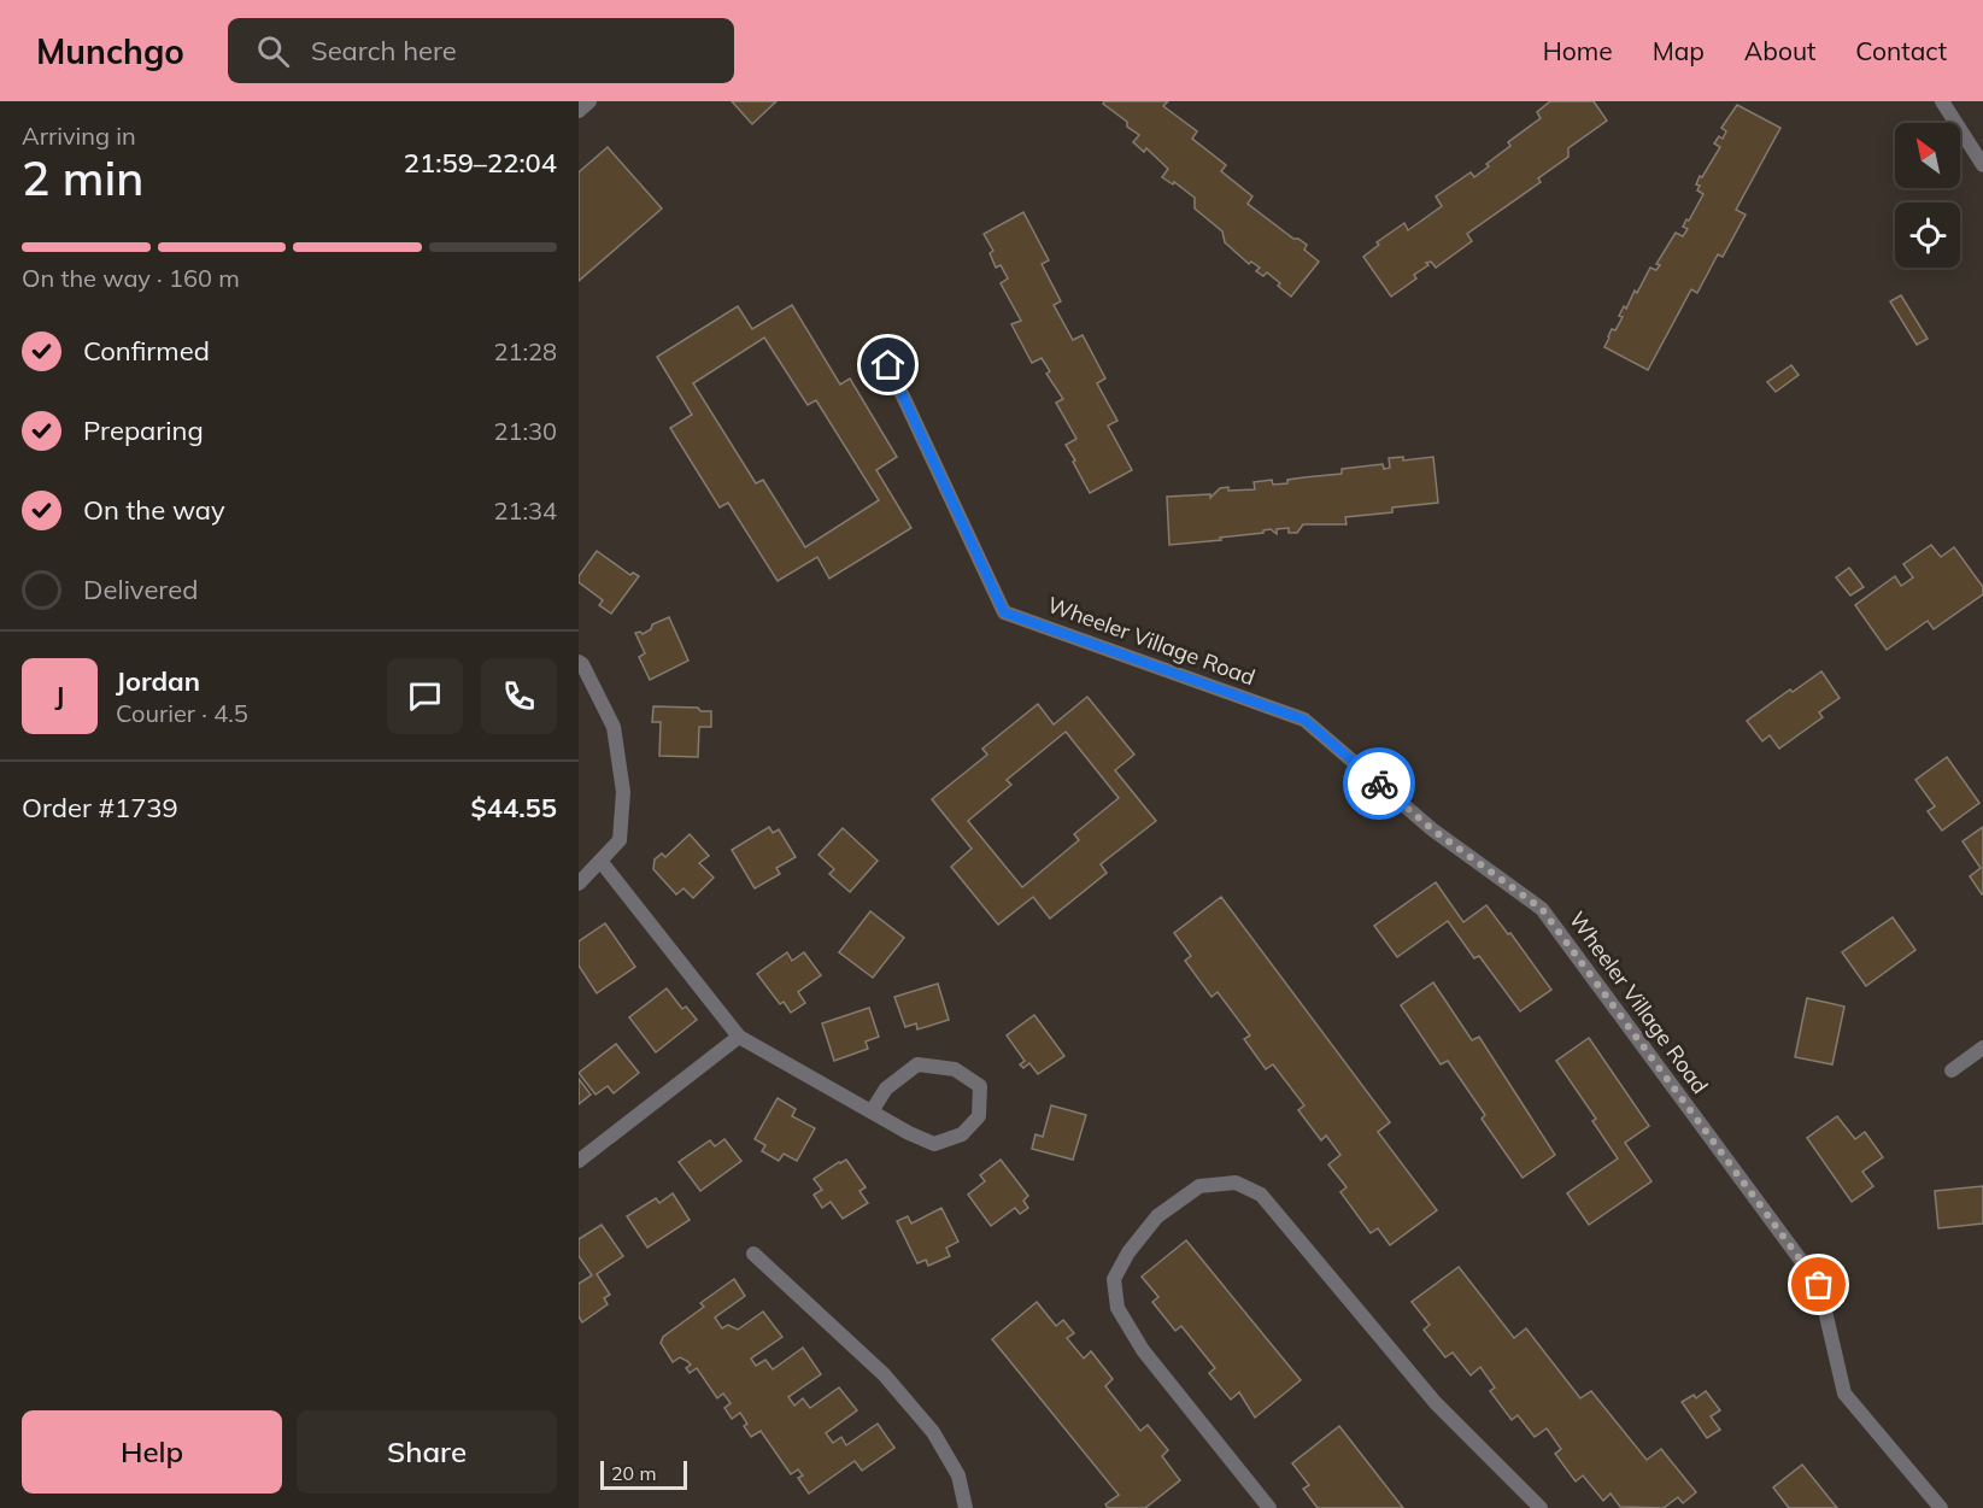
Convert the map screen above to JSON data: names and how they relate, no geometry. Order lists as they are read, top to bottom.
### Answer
{
  "streets": {
    "street": ["Wheeler Village Road"]
  },
  "scale_bar": "20 m",
  "north": "top left",
  "page": {
    "header": "Munchgo",
    "search": "Search here",
    "nav": [
      "Home",
      "Map",
      "About",
      "Contact"
    ],
    "heading": ["2 min", "Arriving in", "21:59–22:04"],
    "panel": [
      "Jordan",
      "Courier · 4.5",
      "Order #1739",
      "$44.55"
    ],
    "bar": "On the way · 160 m",
    "list": [
      ["Confirmed", "21:28"],
      ["Preparing", "21:30"],
      ["On the way", "21:34"],
      "Delivered"
    ],
    "round": "J",
    "buttons": ["Help", "Share"],
    "scale": "20 m"
  }
}
